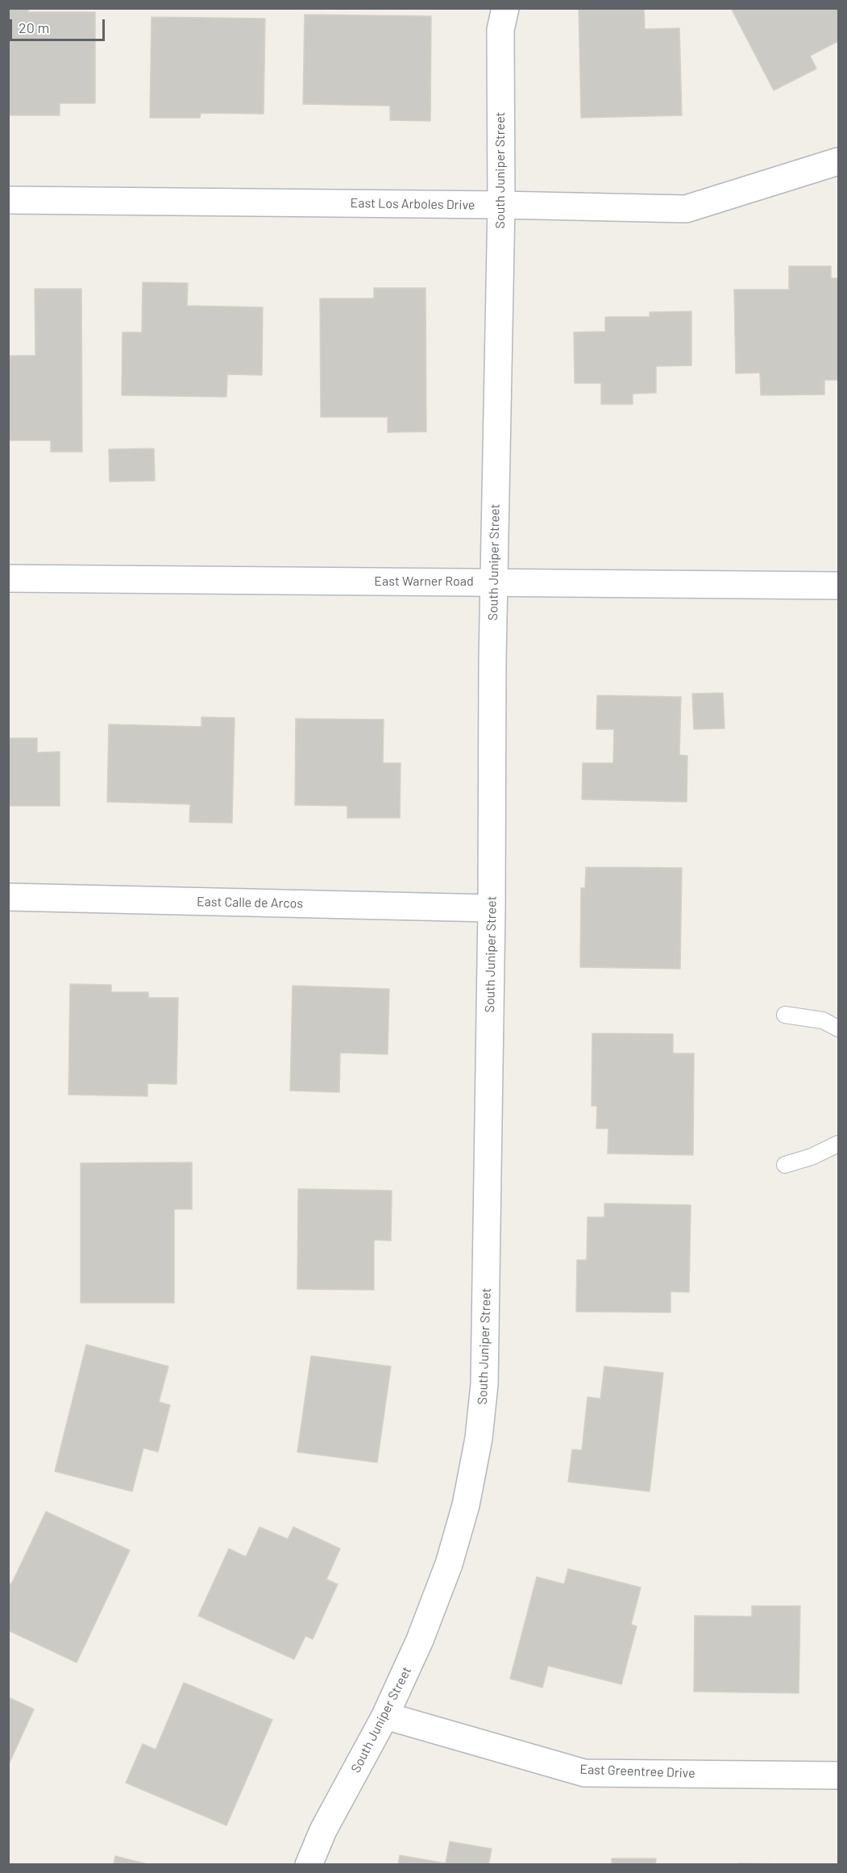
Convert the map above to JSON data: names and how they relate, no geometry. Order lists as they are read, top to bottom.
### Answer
{
  "streets": {
    "street": [
      "South Juniper Street",
      "East Los Arboles Drive",
      "East Warner Road",
      "East Calle de Arcos",
      "East Greentree Drive"
    ]
  },
  "crossings": [
    ["South Juniper Street", "East Los Arboles Drive"],
    ["South Juniper Street", "East Warner Road"],
    ["South Juniper Street", "East Calle de Arcos"],
    ["South Juniper Street", "East Greentree Drive"]
  ],
  "scale_bar": "20 m"
}
